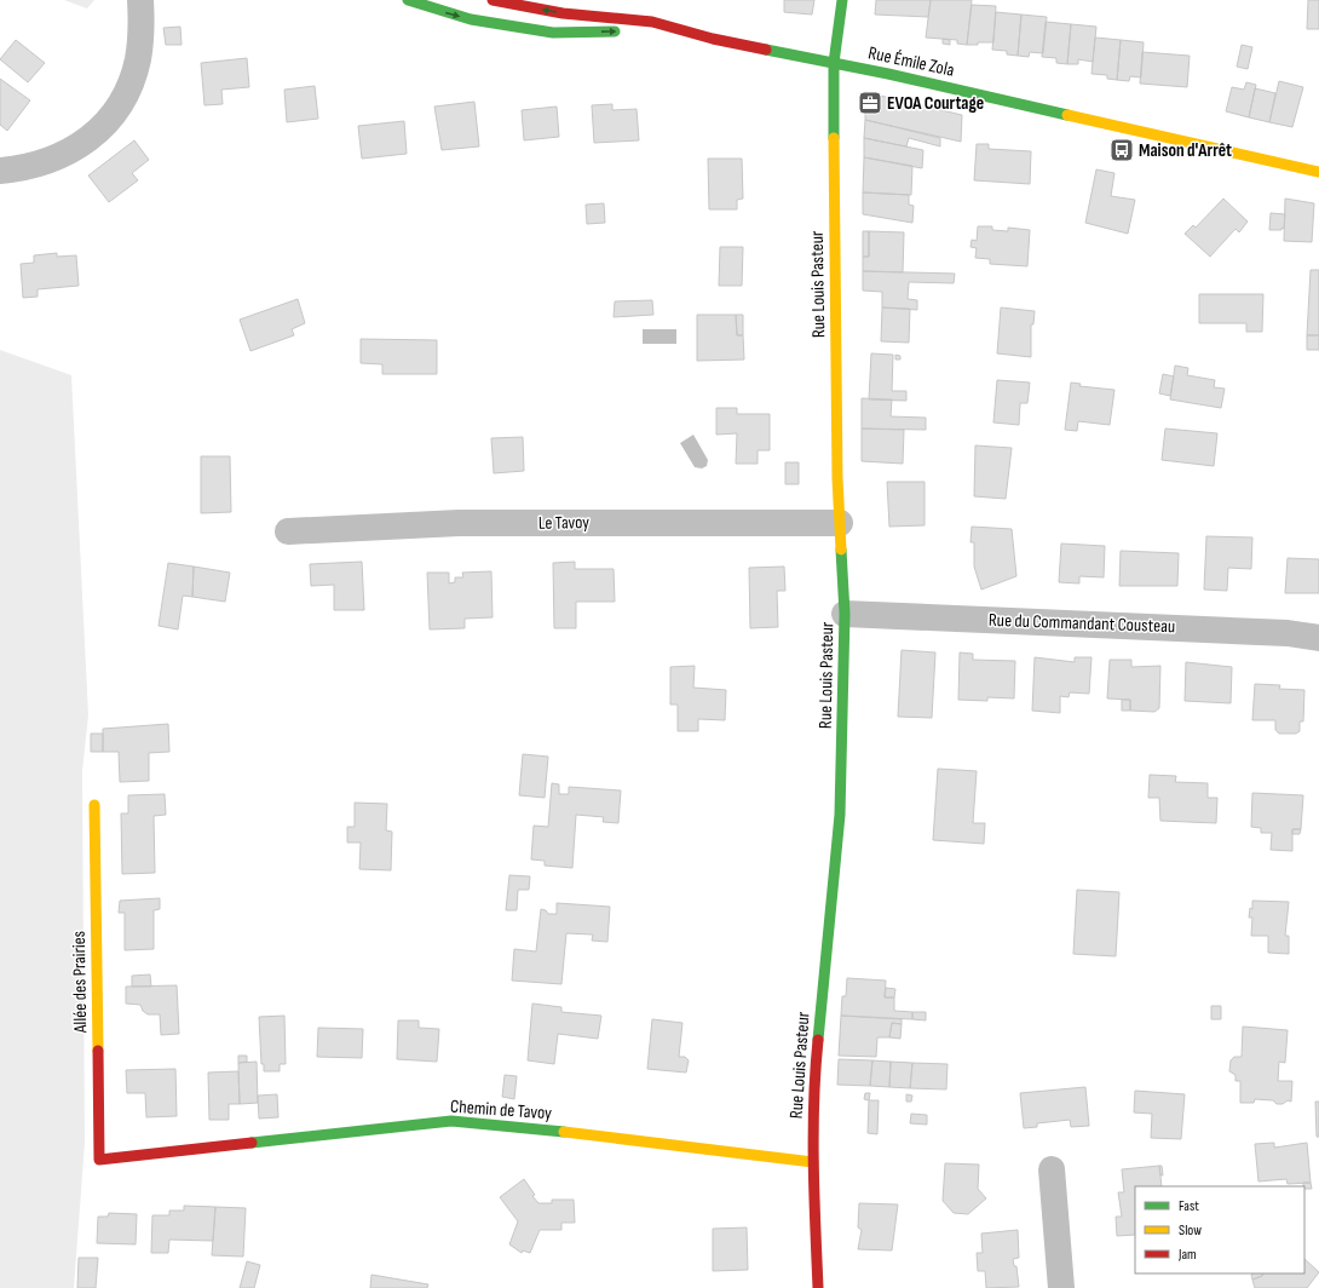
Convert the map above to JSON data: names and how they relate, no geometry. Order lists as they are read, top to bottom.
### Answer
{
  "streets": {
    "street": [
      "Rue Émile Zola",
      "Rue Louis Pasteur",
      "Le Tavoy",
      "Rue du Commandant Cousteau",
      "Allée des Prairies",
      "Chemin de Tavoy"
    ]
  },
  "crossings": [
    ["Rue Émile Zola", "Rue Louis Pasteur"],
    ["Rue Louis Pasteur", "Le Tavoy"],
    ["Rue Louis Pasteur", "Rue du Commandant Cousteau"],
    ["Rue Louis Pasteur", "Chemin de Tavoy"],
    ["Allée des Prairies", "Chemin de Tavoy"]
  ],
  "places": {
    "office": ["EVOA Courtage"],
    "bus stop": ["Maison d'Arrêt"]
  },
  "legend": ["Fast", "Slow", "Jam"]
}
